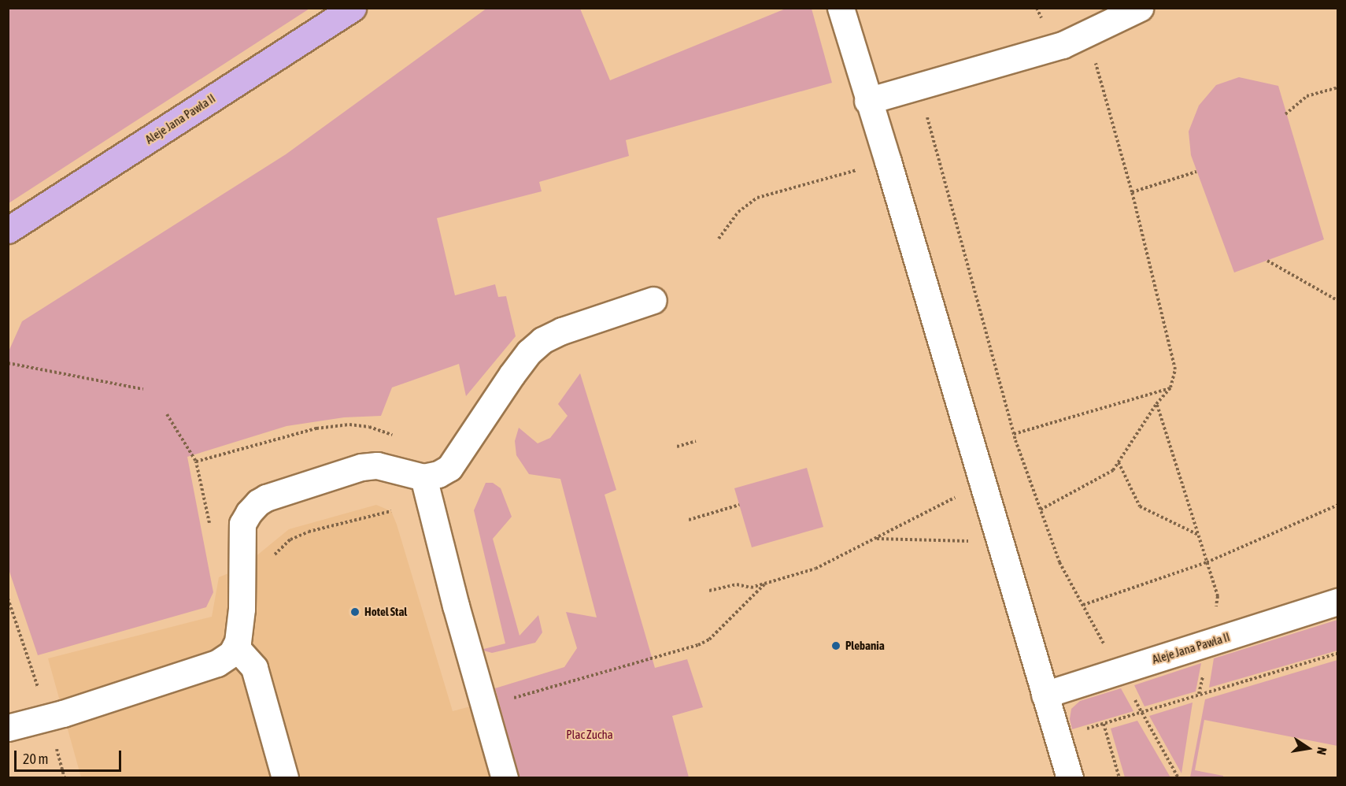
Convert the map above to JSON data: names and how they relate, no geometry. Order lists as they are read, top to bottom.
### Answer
{
  "streets": {
    "main road": ["Aleje Jana Pawła II"]
  },
  "parks": ["Plac Zucha"],
  "places": ["Hotel Stal", "Plebania"],
  "scale_bar": "20 m",
  "north": "right"
}
